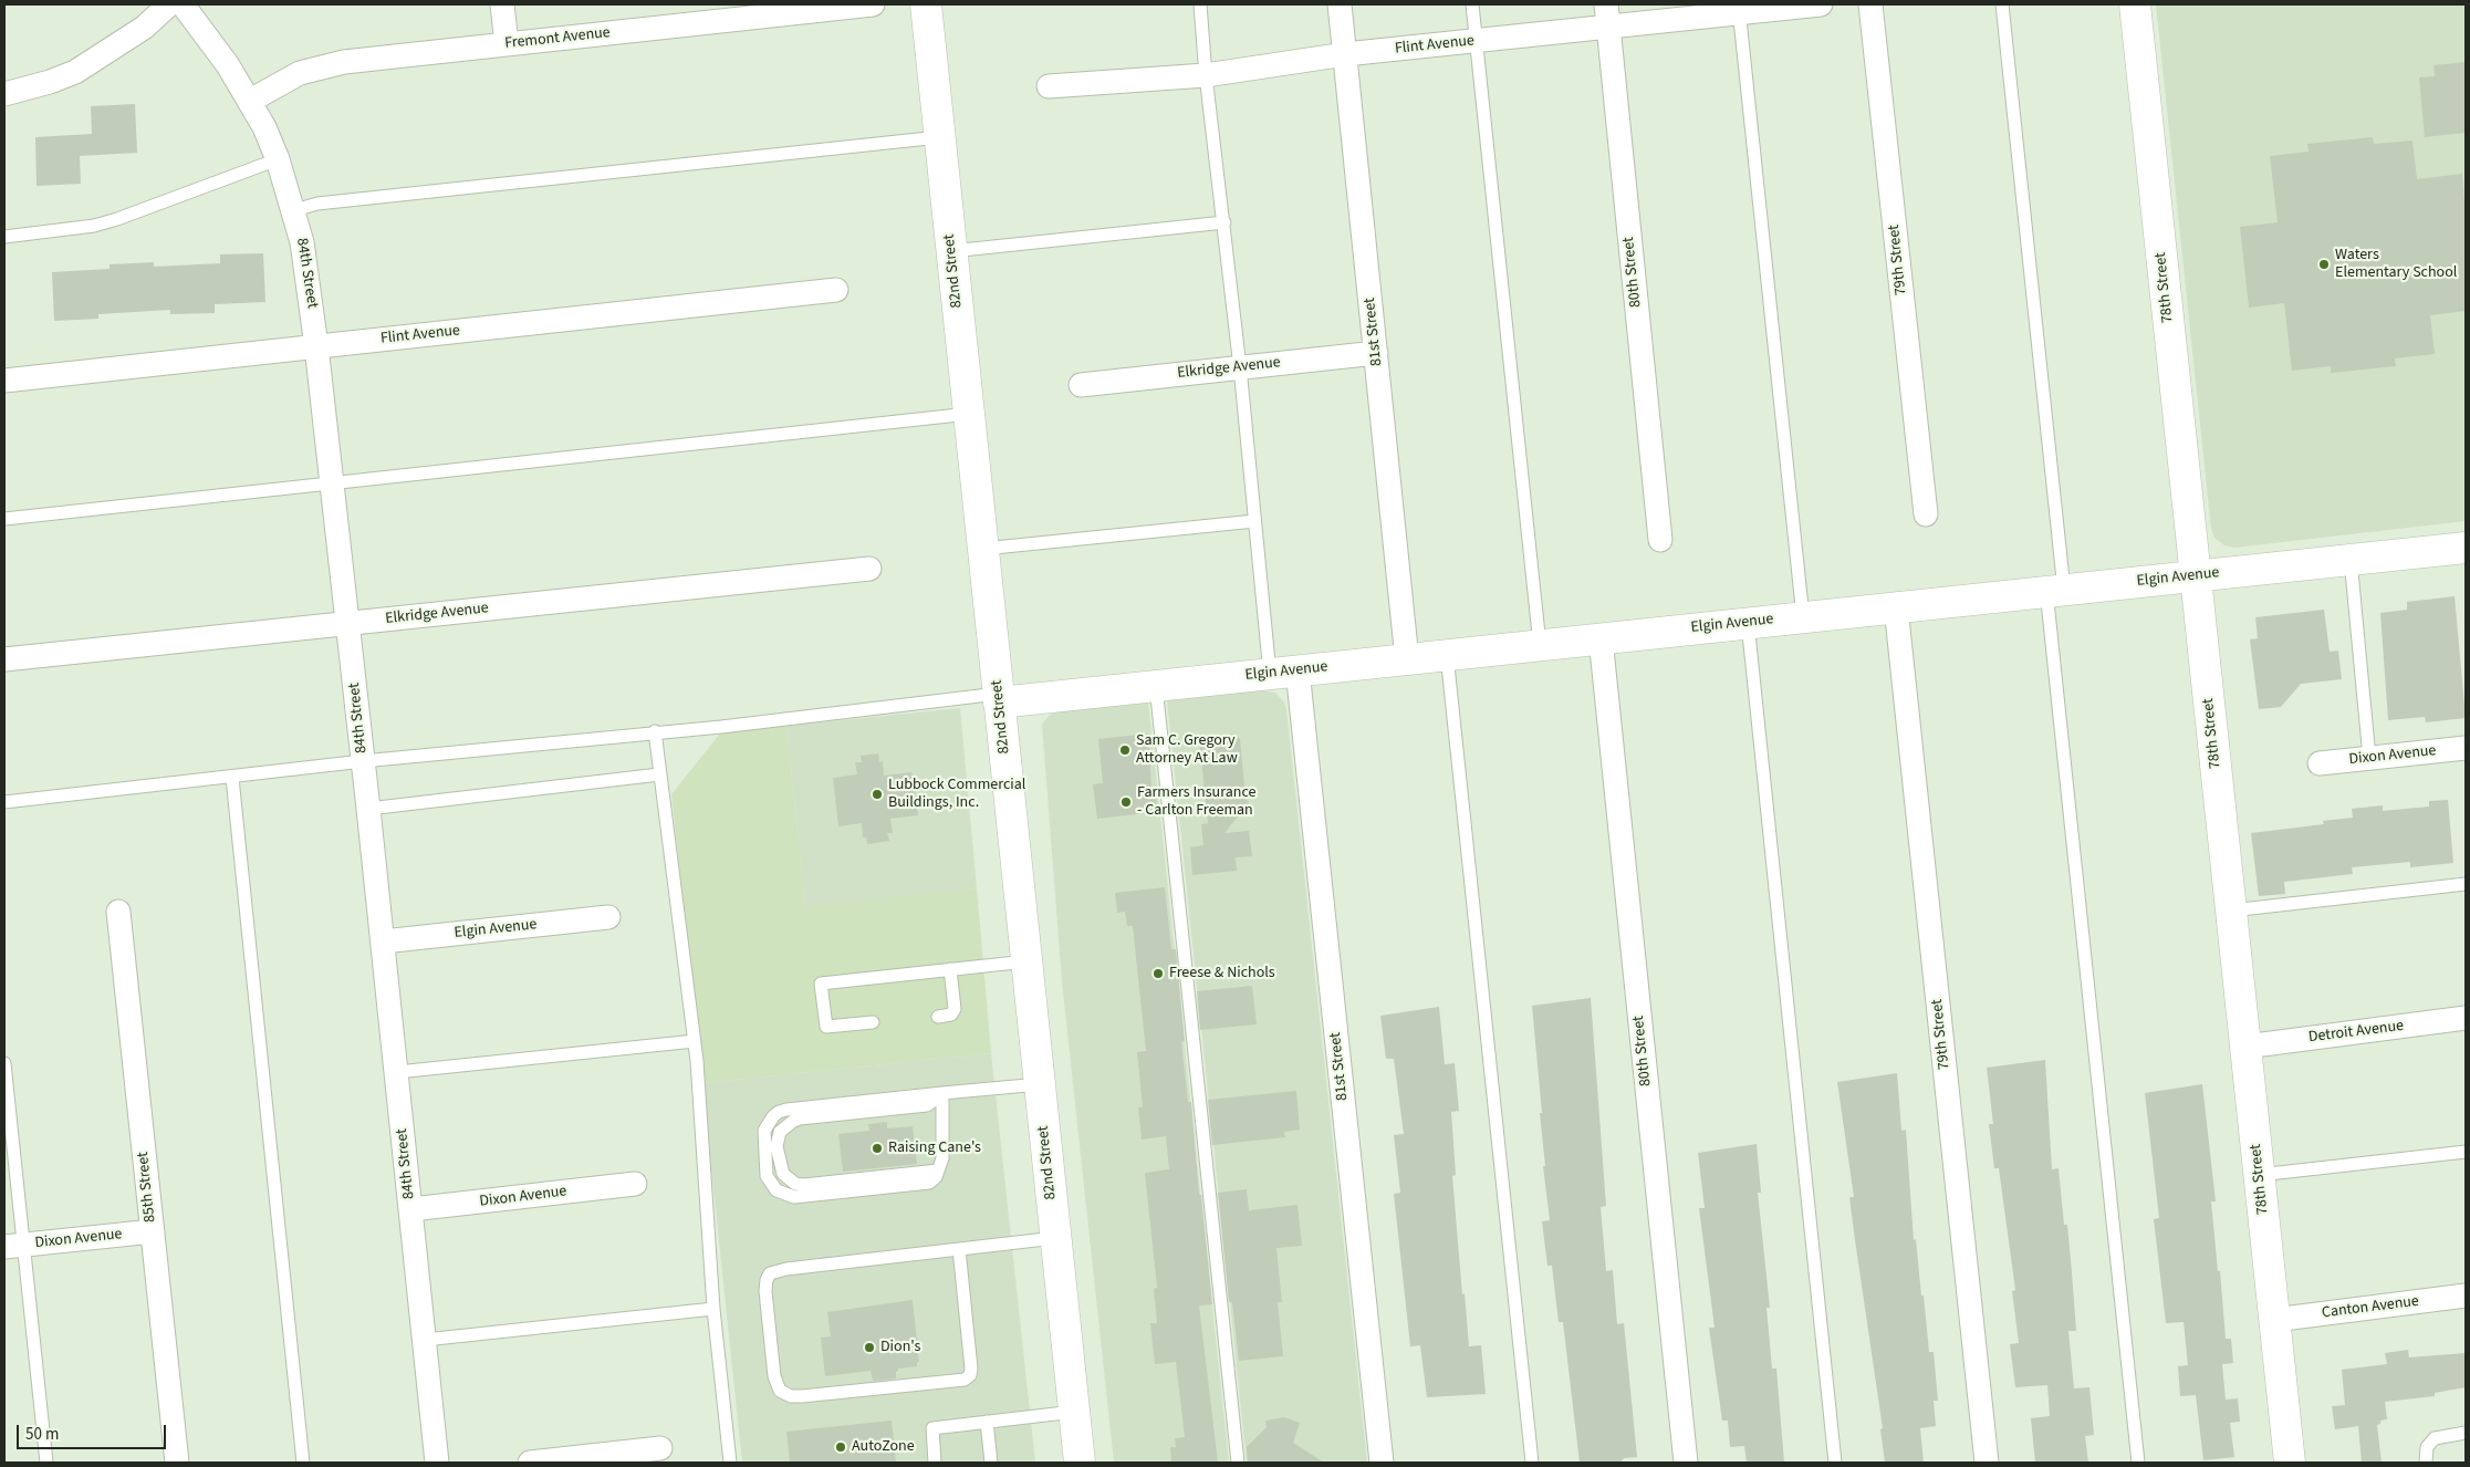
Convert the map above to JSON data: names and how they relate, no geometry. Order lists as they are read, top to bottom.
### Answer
{
  "streets": {
    "street": [
      "Fremont Avenue",
      "Flint Avenue",
      "79th Street",
      "82nd Street",
      "80th Street",
      "84th Street",
      "78th Street",
      "81st Street",
      "Elkridge Avenue",
      "Elgin Avenue",
      "Dixon Avenue",
      "Detroit Avenue",
      "85th Street",
      "Canton Avenue"
    ]
  },
  "crossings": [
    ["Fremont Avenue", "84th Street"],
    ["Flint Avenue", "80th Street"],
    ["Flint Avenue", "84th Street"],
    ["Flint Avenue", "81st Street"],
    ["79th Street", "Elgin Avenue"],
    ["82nd Street", "Elgin Avenue"],
    ["80th Street", "Elgin Avenue"],
    ["84th Street", "Elkridge Avenue"],
    ["84th Street", "Elgin Avenue"],
    ["84th Street", "Dixon Avenue"],
    ["78th Street", "Elgin Avenue"],
    ["78th Street", "Detroit Avenue"],
    ["78th Street", "Canton Avenue"],
    ["81st Street", "Elkridge Avenue"],
    ["81st Street", "Elgin Avenue"],
    ["Dixon Avenue", "85th Street"]
  ],
  "places": [
    "Waters Elementary School",
    "Sam C. Gregory Attorney At Law",
    "Lubbock Commercial Buildings, Inc.",
    "Farmers Insurance - Carlton Freeman",
    "Freese & Nichols",
    "Raising Cane's",
    "Dion's",
    "AutoZone"
  ],
  "scale_bar": "50 m"
}
